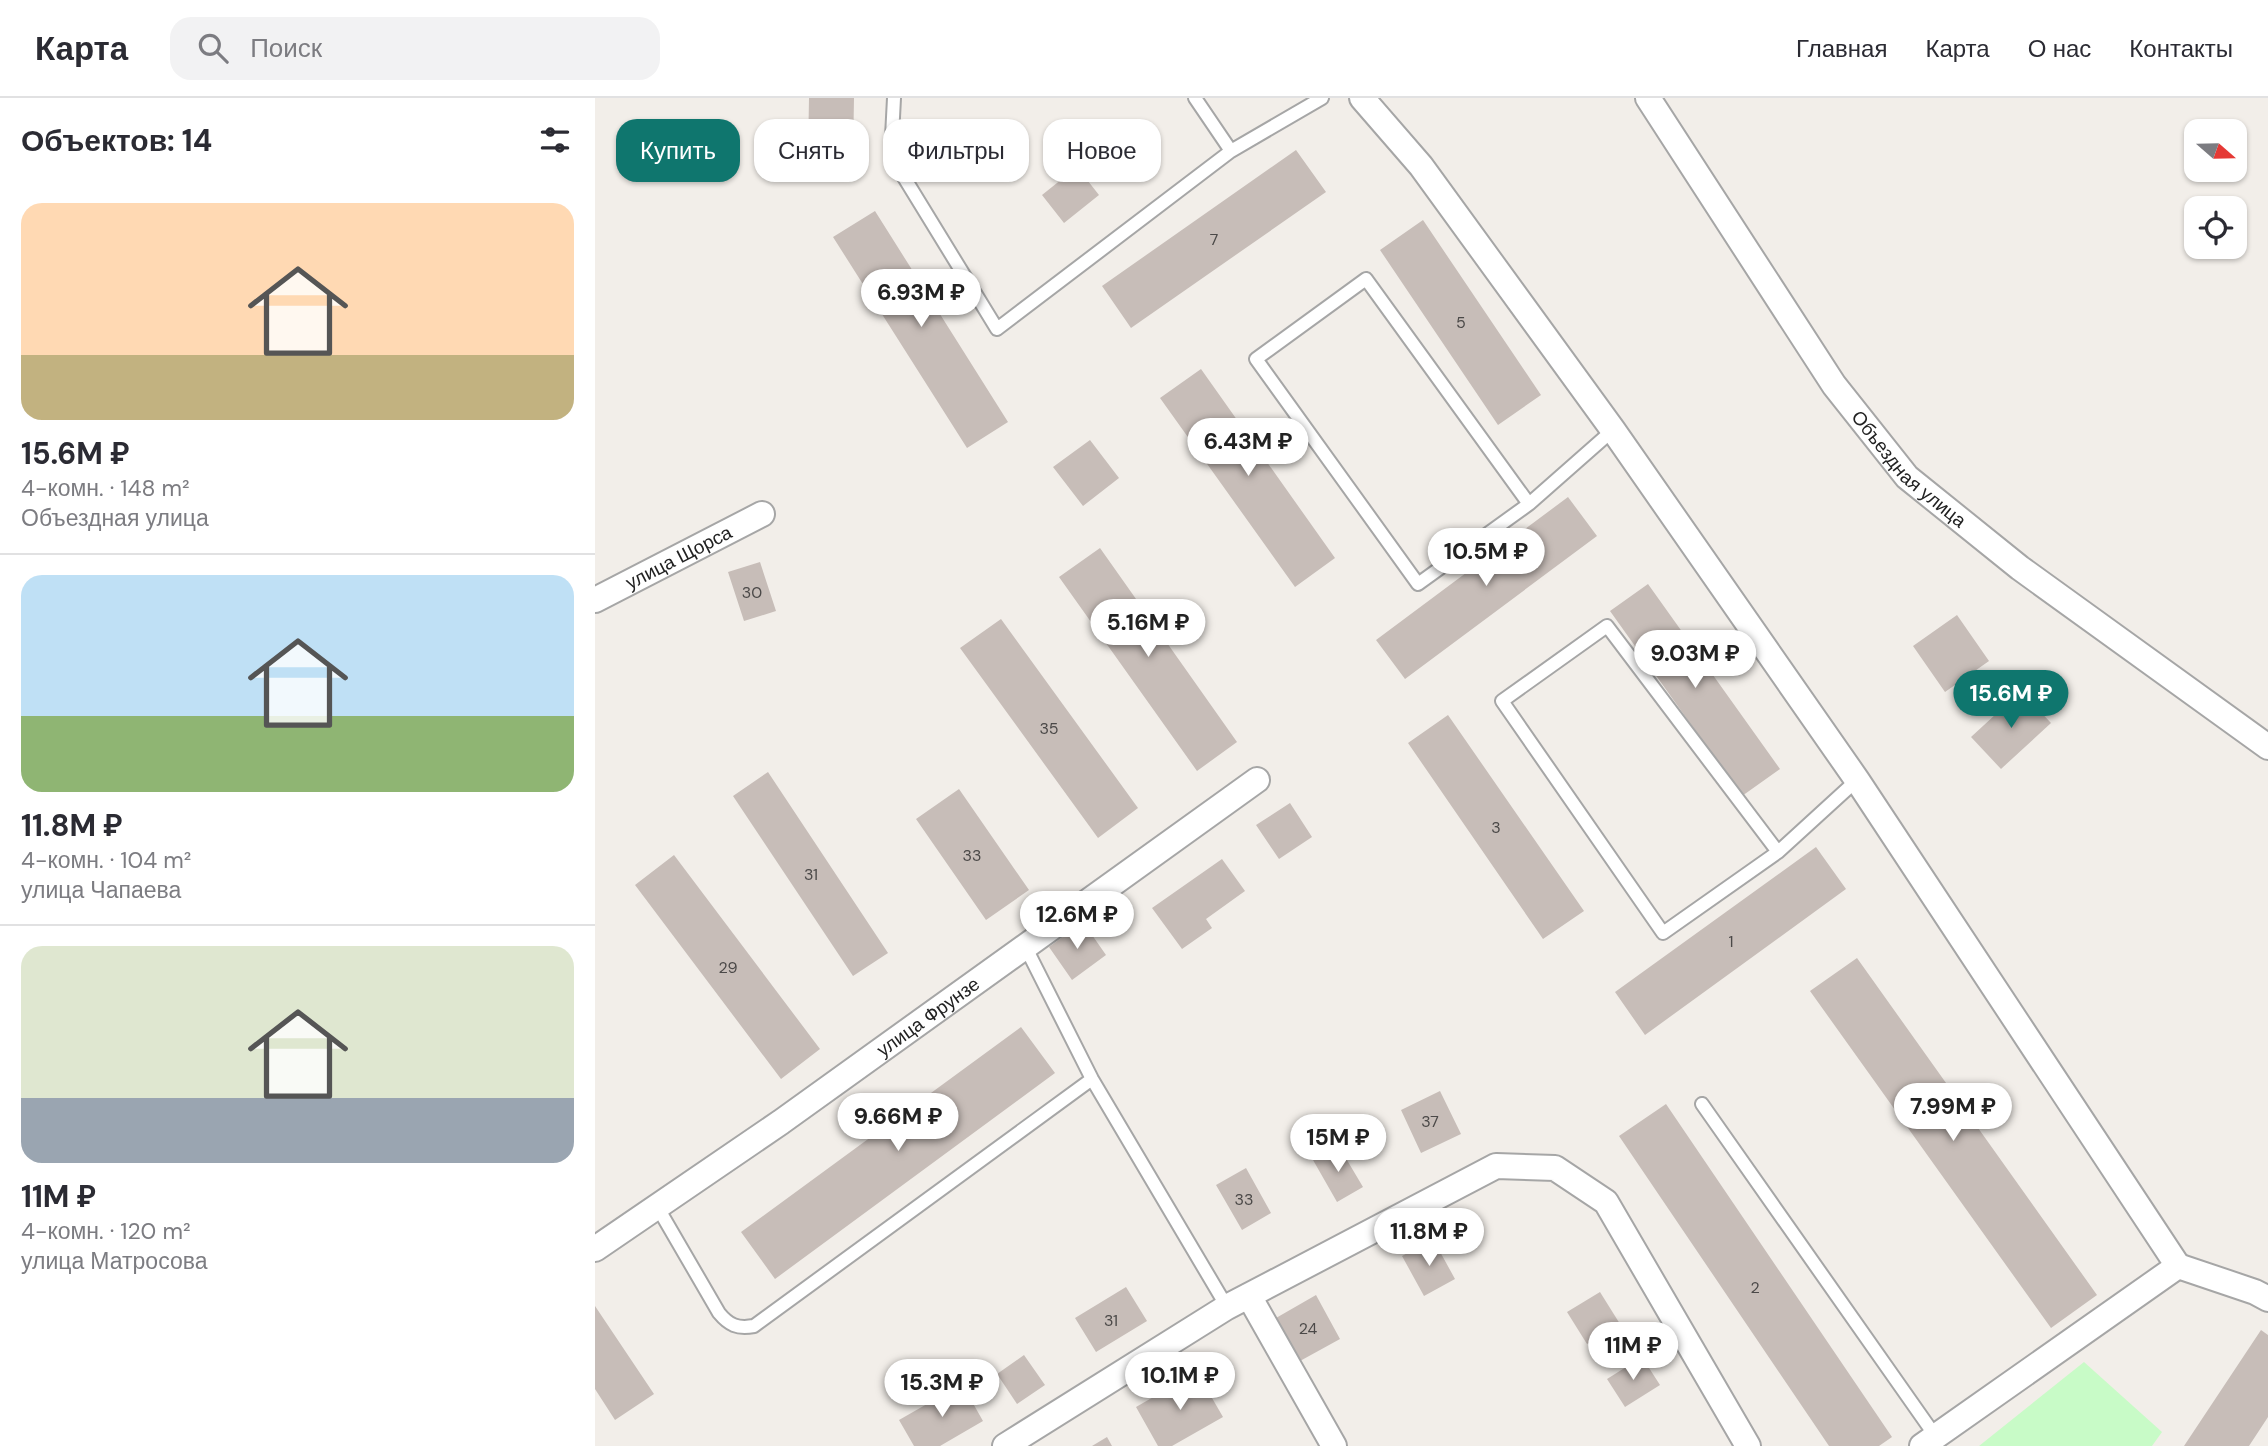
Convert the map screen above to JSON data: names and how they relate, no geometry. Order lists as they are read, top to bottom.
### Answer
{
  "streets": {
    "street": ["Объездная улица", "улица Щорса", "улица Фрунзе"]
  },
  "house_numbers": [
    "7",
    "5",
    "30",
    "35",
    "3",
    "33",
    "31",
    "1",
    "29",
    "37",
    "33",
    "2",
    "31",
    "24"
  ],
  "north": "right",
  "page": {
    "header": "Карта",
    "search": "Поиск",
    "nav": [
      "Главная",
      "Карта",
      "О нас",
      "Контакты"
    ],
    "heading": "Объектов: 14",
    "chip": [
      "Купить",
      "Снять",
      "Фильтры",
      "Новое"
    ],
    "list": [
      {
        "name": "15.6M ₽",
        "note": "4-комн. · 148 m² · Объездная улица"
      },
      {
        "name": "11.8M ₽",
        "note": "4-комн. · 104 m² · улица Чапаева"
      },
      {
        "name": "11M ₽",
        "note": "4-комн. · 120 m² · улица Матросова"
      }
    ],
    "price": [
      "6.93M ₽",
      "6.43M ₽",
      "10.5M ₽",
      "5.16M ₽",
      "9.03M ₽",
      "15.6M ₽",
      "12.6M ₽",
      "7.99M ₽",
      "9.66M ₽",
      "15M ₽",
      "11.8M ₽",
      "11M ₽",
      "10.1M ₽",
      "15.3M ₽"
    ]
  }
}
